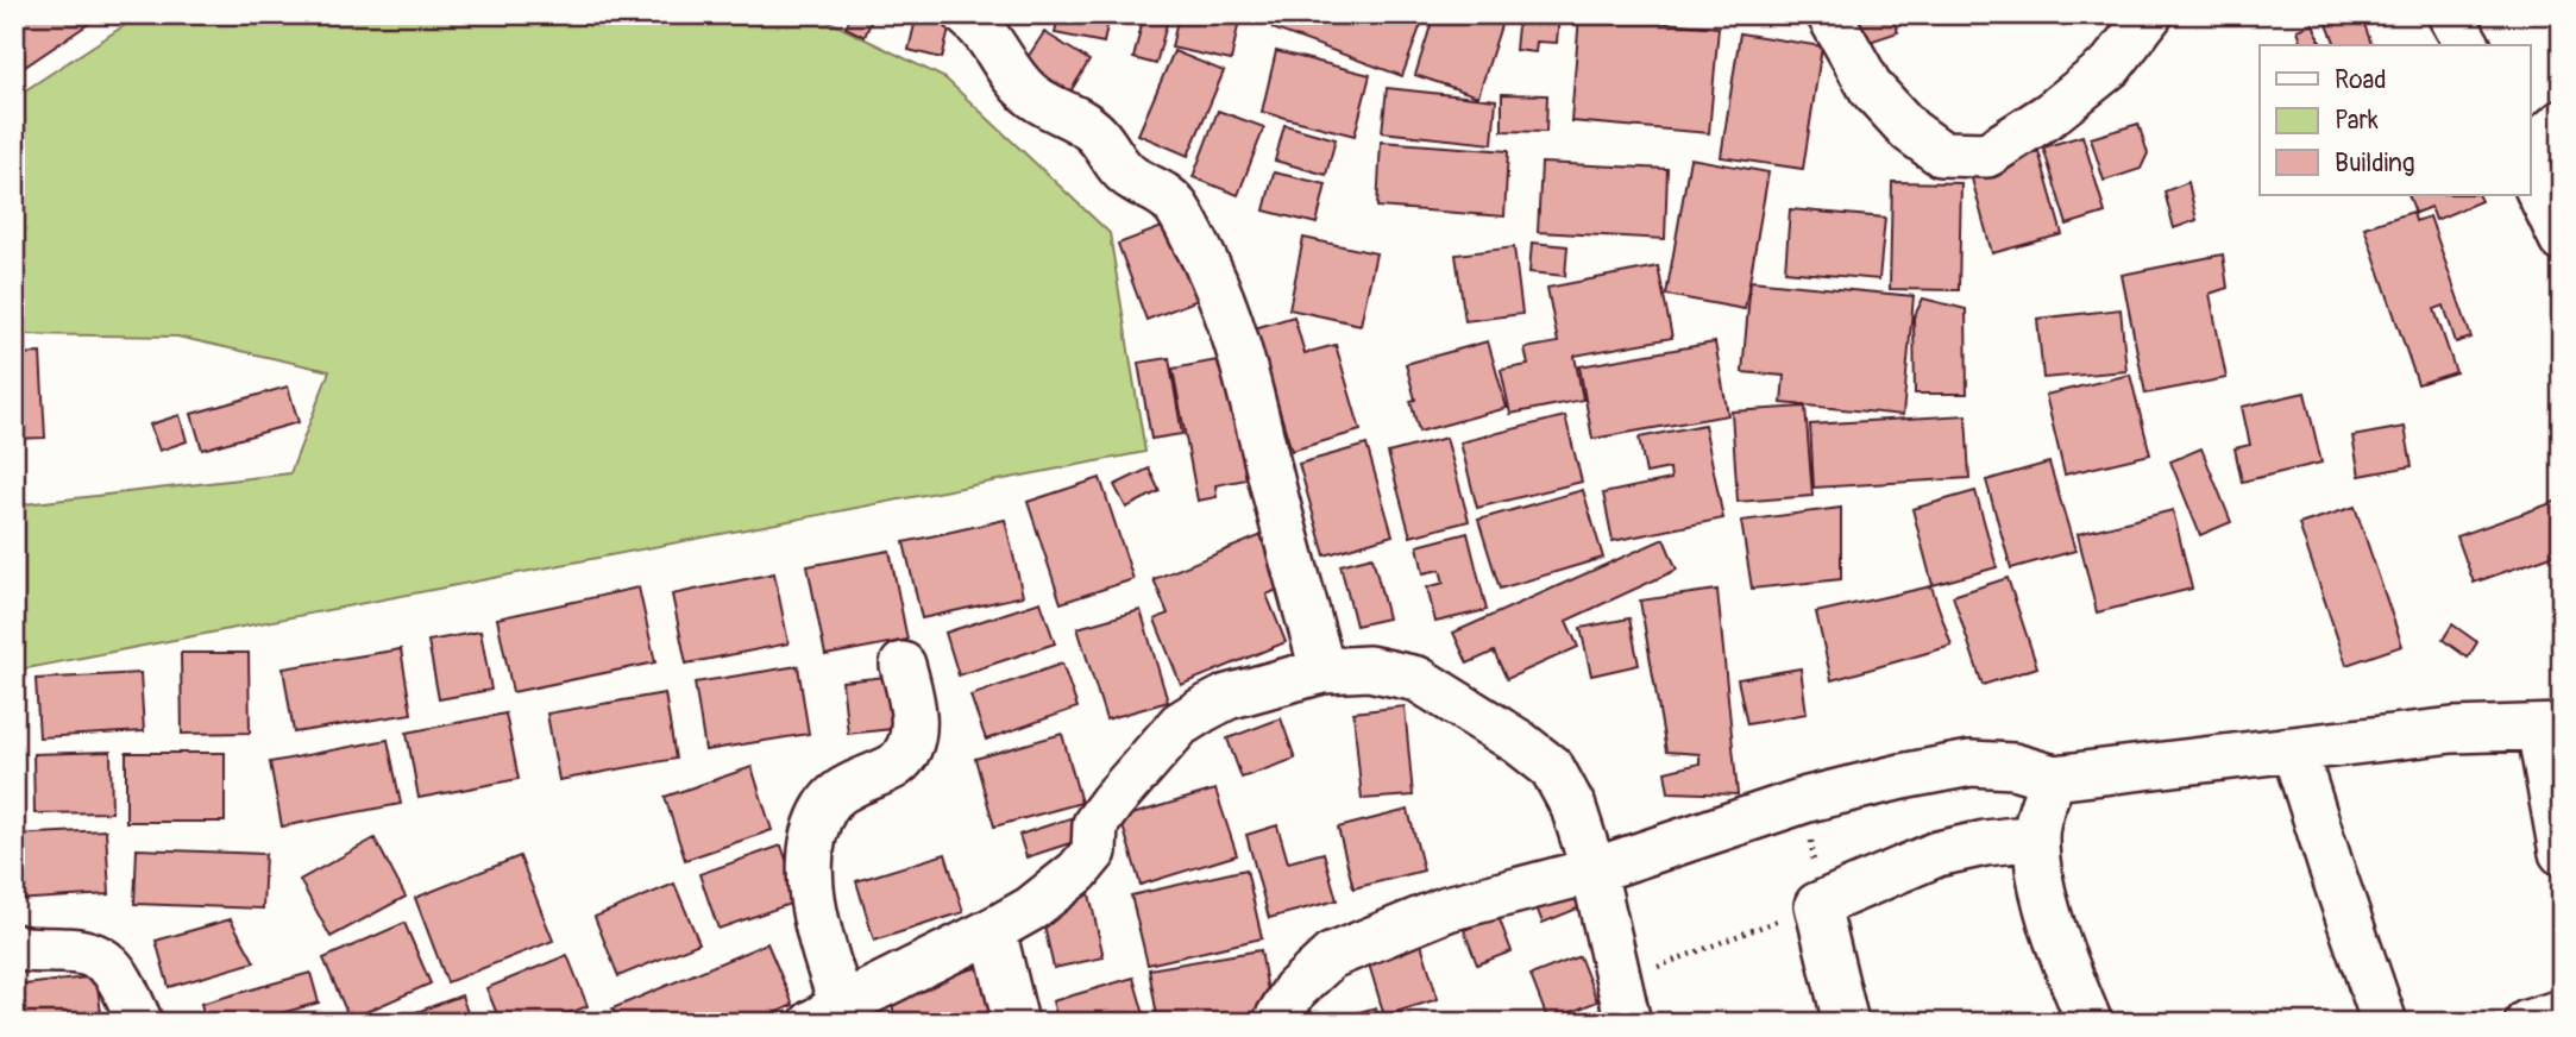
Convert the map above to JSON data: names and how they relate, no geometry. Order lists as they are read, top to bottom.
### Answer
{
  "legend": ["Road", "Park", "Building"]
}
